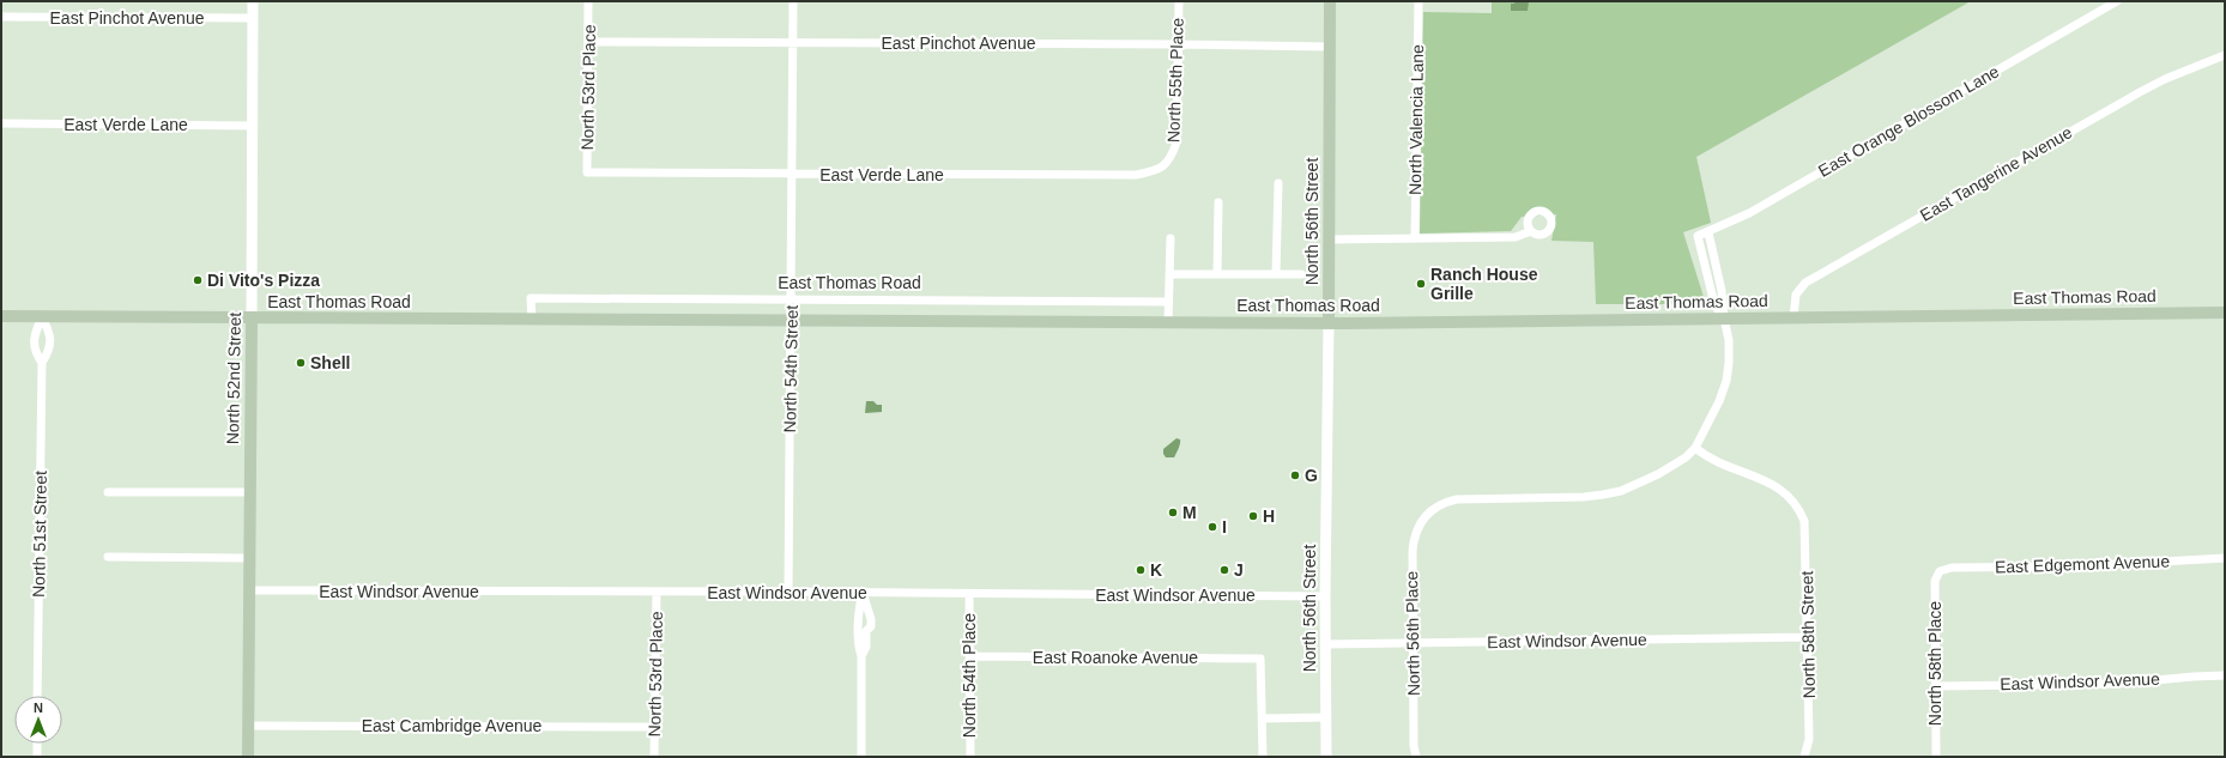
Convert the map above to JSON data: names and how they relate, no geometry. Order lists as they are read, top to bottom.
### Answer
{
  "streets": {
    "main road": ["North 56th Street", "East Thomas Road", "North 52nd Street"],
    "street": [
      "East Pinchot Avenue",
      "North 55th Place",
      "North 53rd Place",
      "North Valencia Lane",
      "East Orange Blossom Lane",
      "East Verde Lane",
      "East Tangerine Avenue",
      "North 54th Street",
      "North 51st Street",
      "East Edgemont Avenue",
      "East Windsor Avenue",
      "North 56th Place",
      "North 58th Street",
      "East Roanoke Avenue",
      "North 58th Place",
      "North 54th Place",
      "East Cambridge Avenue"
    ]
  },
  "crossings": [
    ["East Pinchot Avenue", "North 55th Place"],
    ["East Pinchot Avenue", "North 53rd Place"],
    ["East Pinchot Avenue", "North 56th Street"],
    ["East Pinchot Avenue", "North 54th Street"],
    ["East Pinchot Avenue", "North 52nd Street"],
    ["North 55th Place", "East Verde Lane"],
    ["North 53rd Place", "East Verde Lane"],
    ["North 53rd Place", "East Windsor Avenue"],
    ["North 53rd Place", "East Cambridge Avenue"],
    ["East Orange Blossom Lane", "East Thomas Road"],
    ["East Verde Lane", "North 54th Street"],
    ["East Verde Lane", "North 52nd Street"],
    ["East Tangerine Avenue", "East Thomas Road"],
    ["North 56th Street", "East Thomas Road"],
    ["North 56th Street", "East Windsor Avenue"],
    ["East Thomas Road", "North 54th Street"],
    ["East Thomas Road", "North 52nd Street"],
    ["East Thomas Road", "North 51st Street"],
    ["North 54th Street", "East Windsor Avenue"],
    ["North 52nd Street", "East Windsor Avenue"],
    ["North 52nd Street", "East Cambridge Avenue"],
    ["East Edgemont Avenue", "North 58th Place"],
    ["East Windsor Avenue", "North 56th Place"],
    ["East Windsor Avenue", "North 58th Street"],
    ["East Windsor Avenue", "North 58th Place"],
    ["East Windsor Avenue", "North 54th Place"],
    ["North 56th Place", "North 58th Street"],
    ["East Roanoke Avenue", "North 54th Place"]
  ],
  "places": [
    "Di Vito's Pizza",
    "Ranch House Grille",
    "Shell",
    "G",
    "M",
    "H",
    "I",
    "K",
    "J"
  ],
  "north": "top"
}
